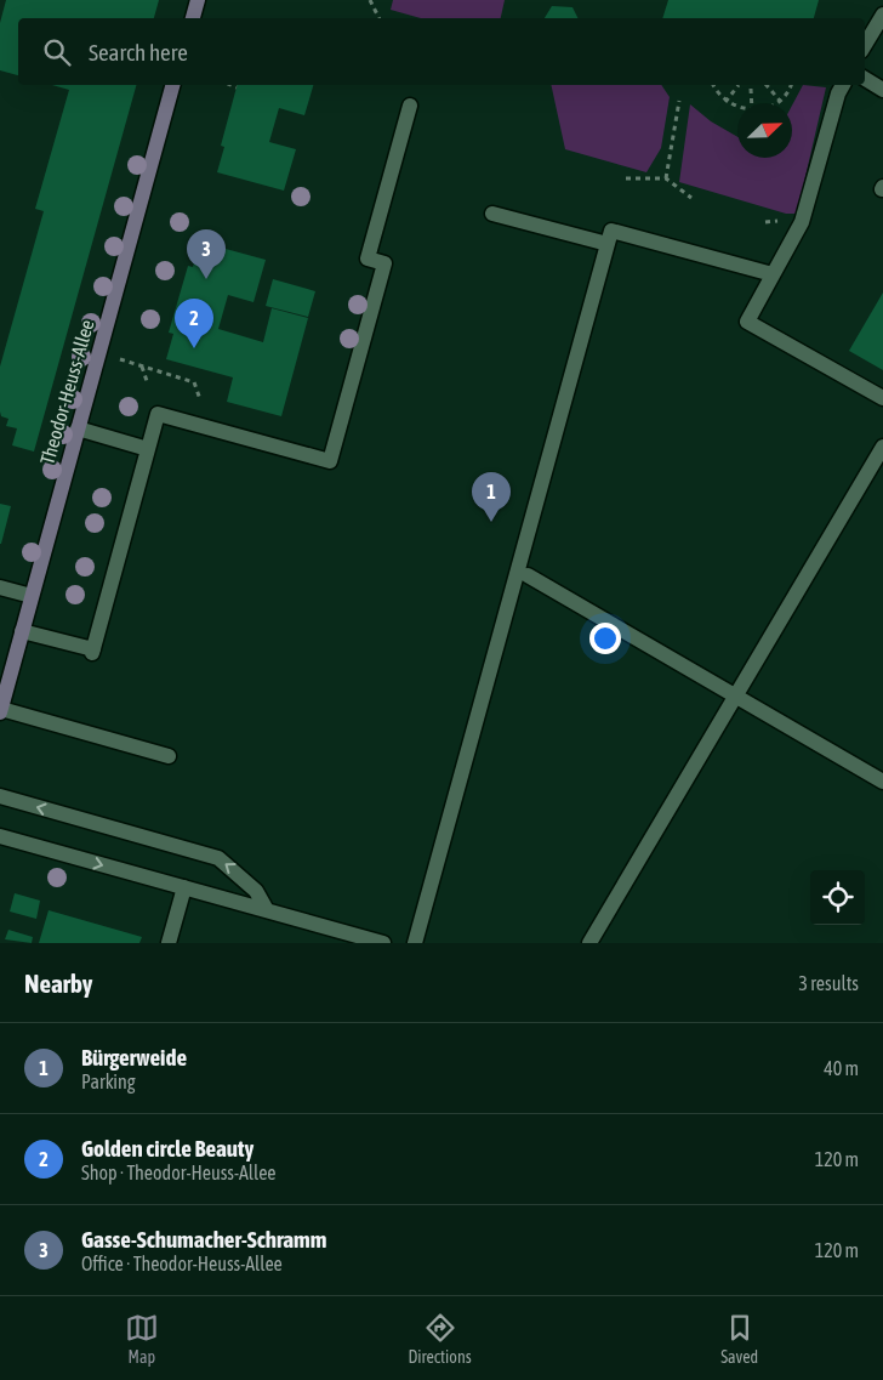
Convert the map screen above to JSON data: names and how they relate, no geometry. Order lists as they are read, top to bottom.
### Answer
{
  "streets": {
    "street": ["Theodor-Heuss-Allee"]
  },
  "north": "top right",
  "page": {
    "search": "Search here",
    "pins": ["3", "2", "1"],
    "heading": ["Nearby", "3 results"],
    "list": [
      {
        "mark": "1",
        "name": "Bürgerweide",
        "note": "Parking",
        "value": "40 m"
      },
      {
        "mark": "2",
        "name": "Golden circle Beauty",
        "note": "Shop · Theodor-Heuss-Allee",
        "value": "120 m"
      },
      {
        "mark": "3",
        "name": "Gasse-Schumacher-Schramm",
        "note": "Office · Theodor-Heuss-Allee",
        "value": "120 m"
      }
    ],
    "nav": ["Map", "Directions", "Saved"]
  }
}
